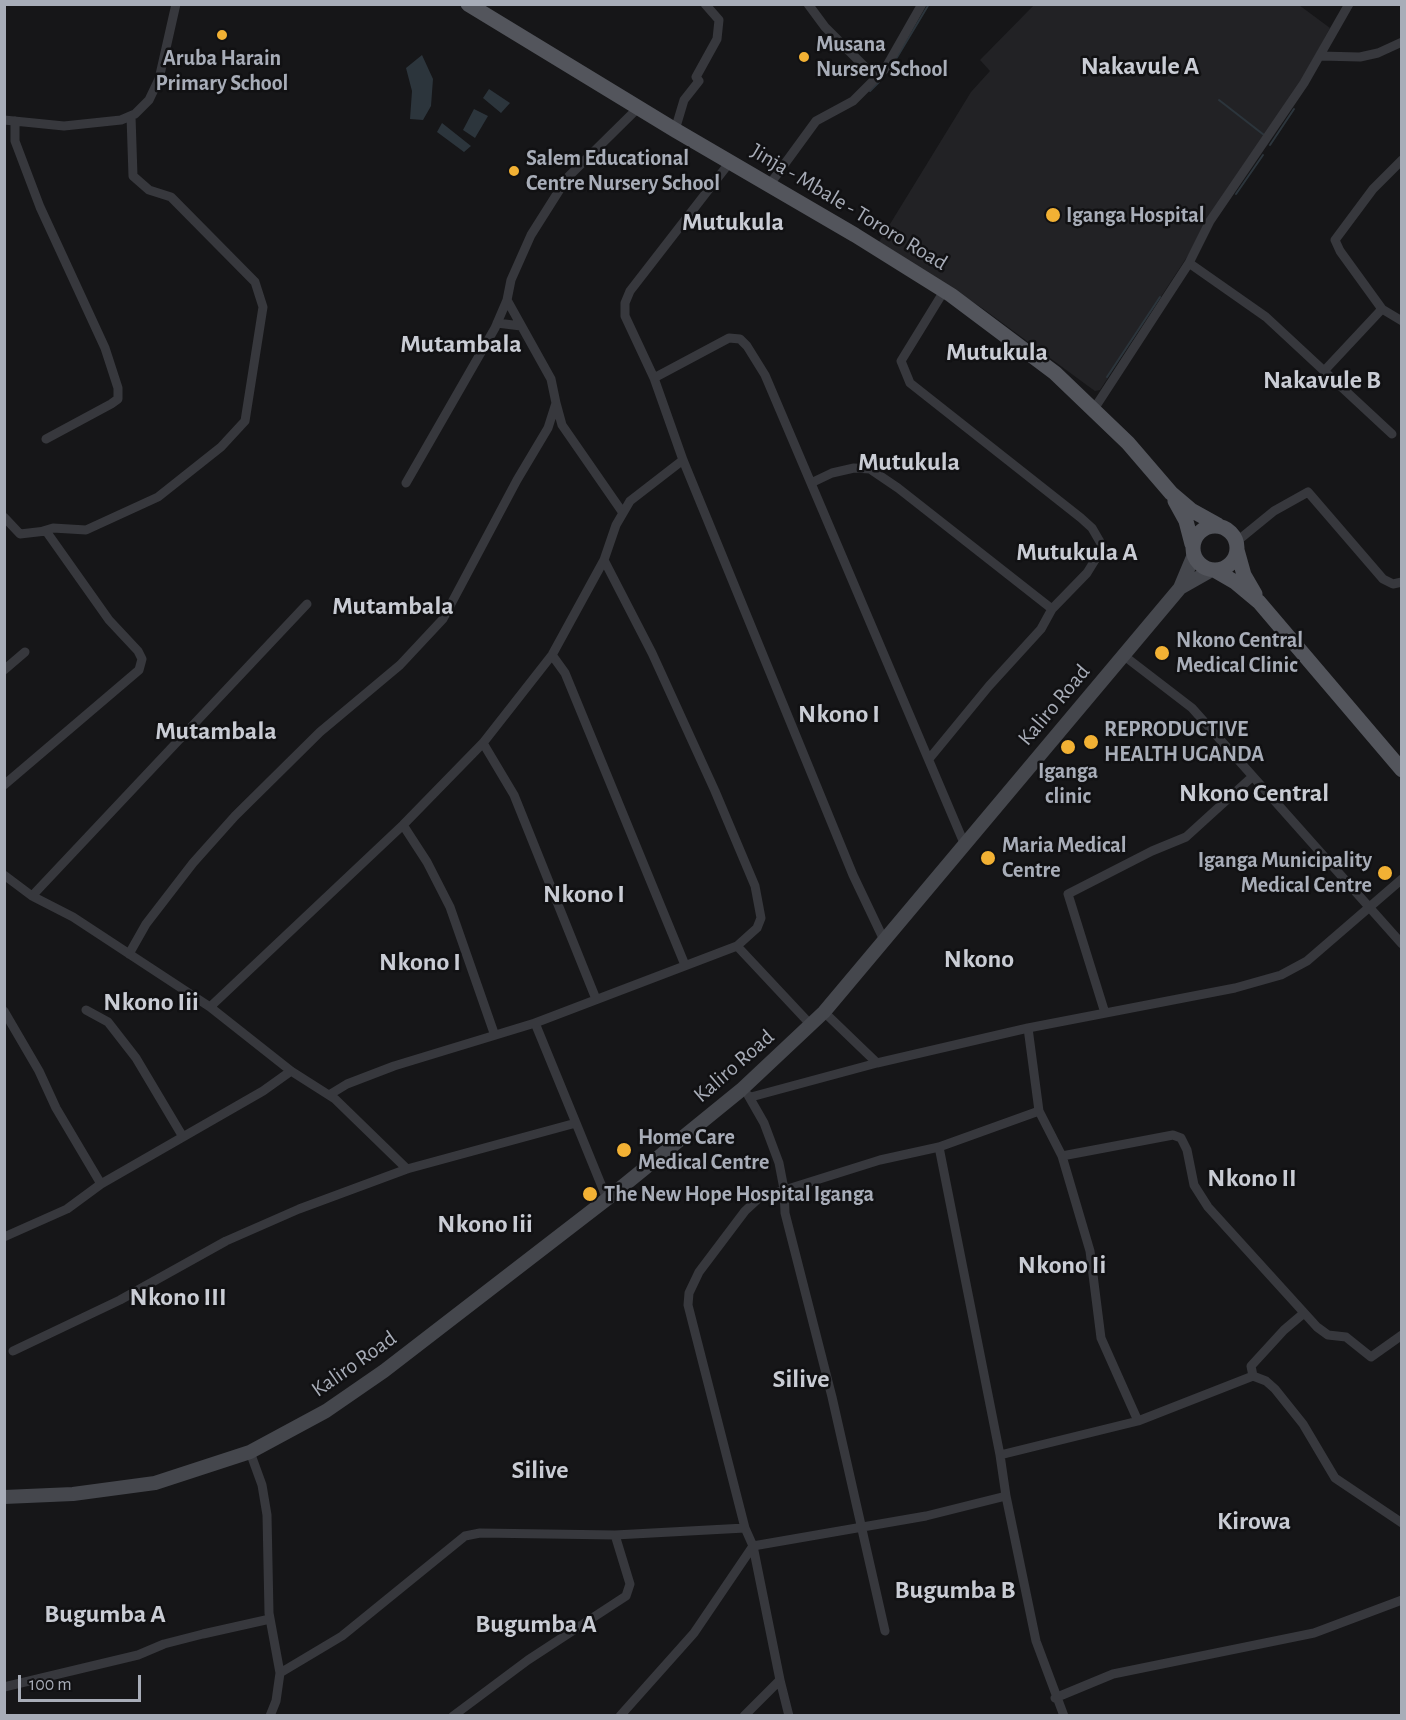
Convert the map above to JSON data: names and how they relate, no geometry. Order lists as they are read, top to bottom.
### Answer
{
  "streets": {
    "main road": ["Jinja - Mbale - Tororo Road", "Kaliro Road"]
  },
  "crossings": [
    ["Jinja - Mbale - Tororo Road", "Kaliro Road"]
  ],
  "districts": [
    "Nakavule A",
    "Mutukula",
    "Mutambala",
    "Mutukula",
    "Nakavule B",
    "Mutukula",
    "Mutukula A",
    "Mutambala",
    "Nkono I",
    "Mutambala",
    "Nkono Central",
    "Nkono I",
    "Nkono",
    "Nkono I",
    "Nkono Iii",
    "Nkono II",
    "Nkono Iii",
    "Nkono Ii",
    "Nkono III",
    "Silive",
    "Silive",
    "Kirowa",
    "Bugumba B",
    "Bugumba A",
    "Bugumba A"
  ],
  "places": [
    "Aruba Harain Primary School",
    "Musana Nursery School",
    "Salem Educational Centre Nursery School",
    "Iganga Hospital",
    "Nkono Central Medical Clinic",
    "REPRODUCTIVE HEALTH UGANDA",
    "Iganga clinic",
    "Maria Medical Centre",
    "Iganga Municipality Medical Centre",
    "Home Care Medical Centre",
    "The New Hope Hospital Iganga"
  ],
  "scale_bar": "100 m"
}
